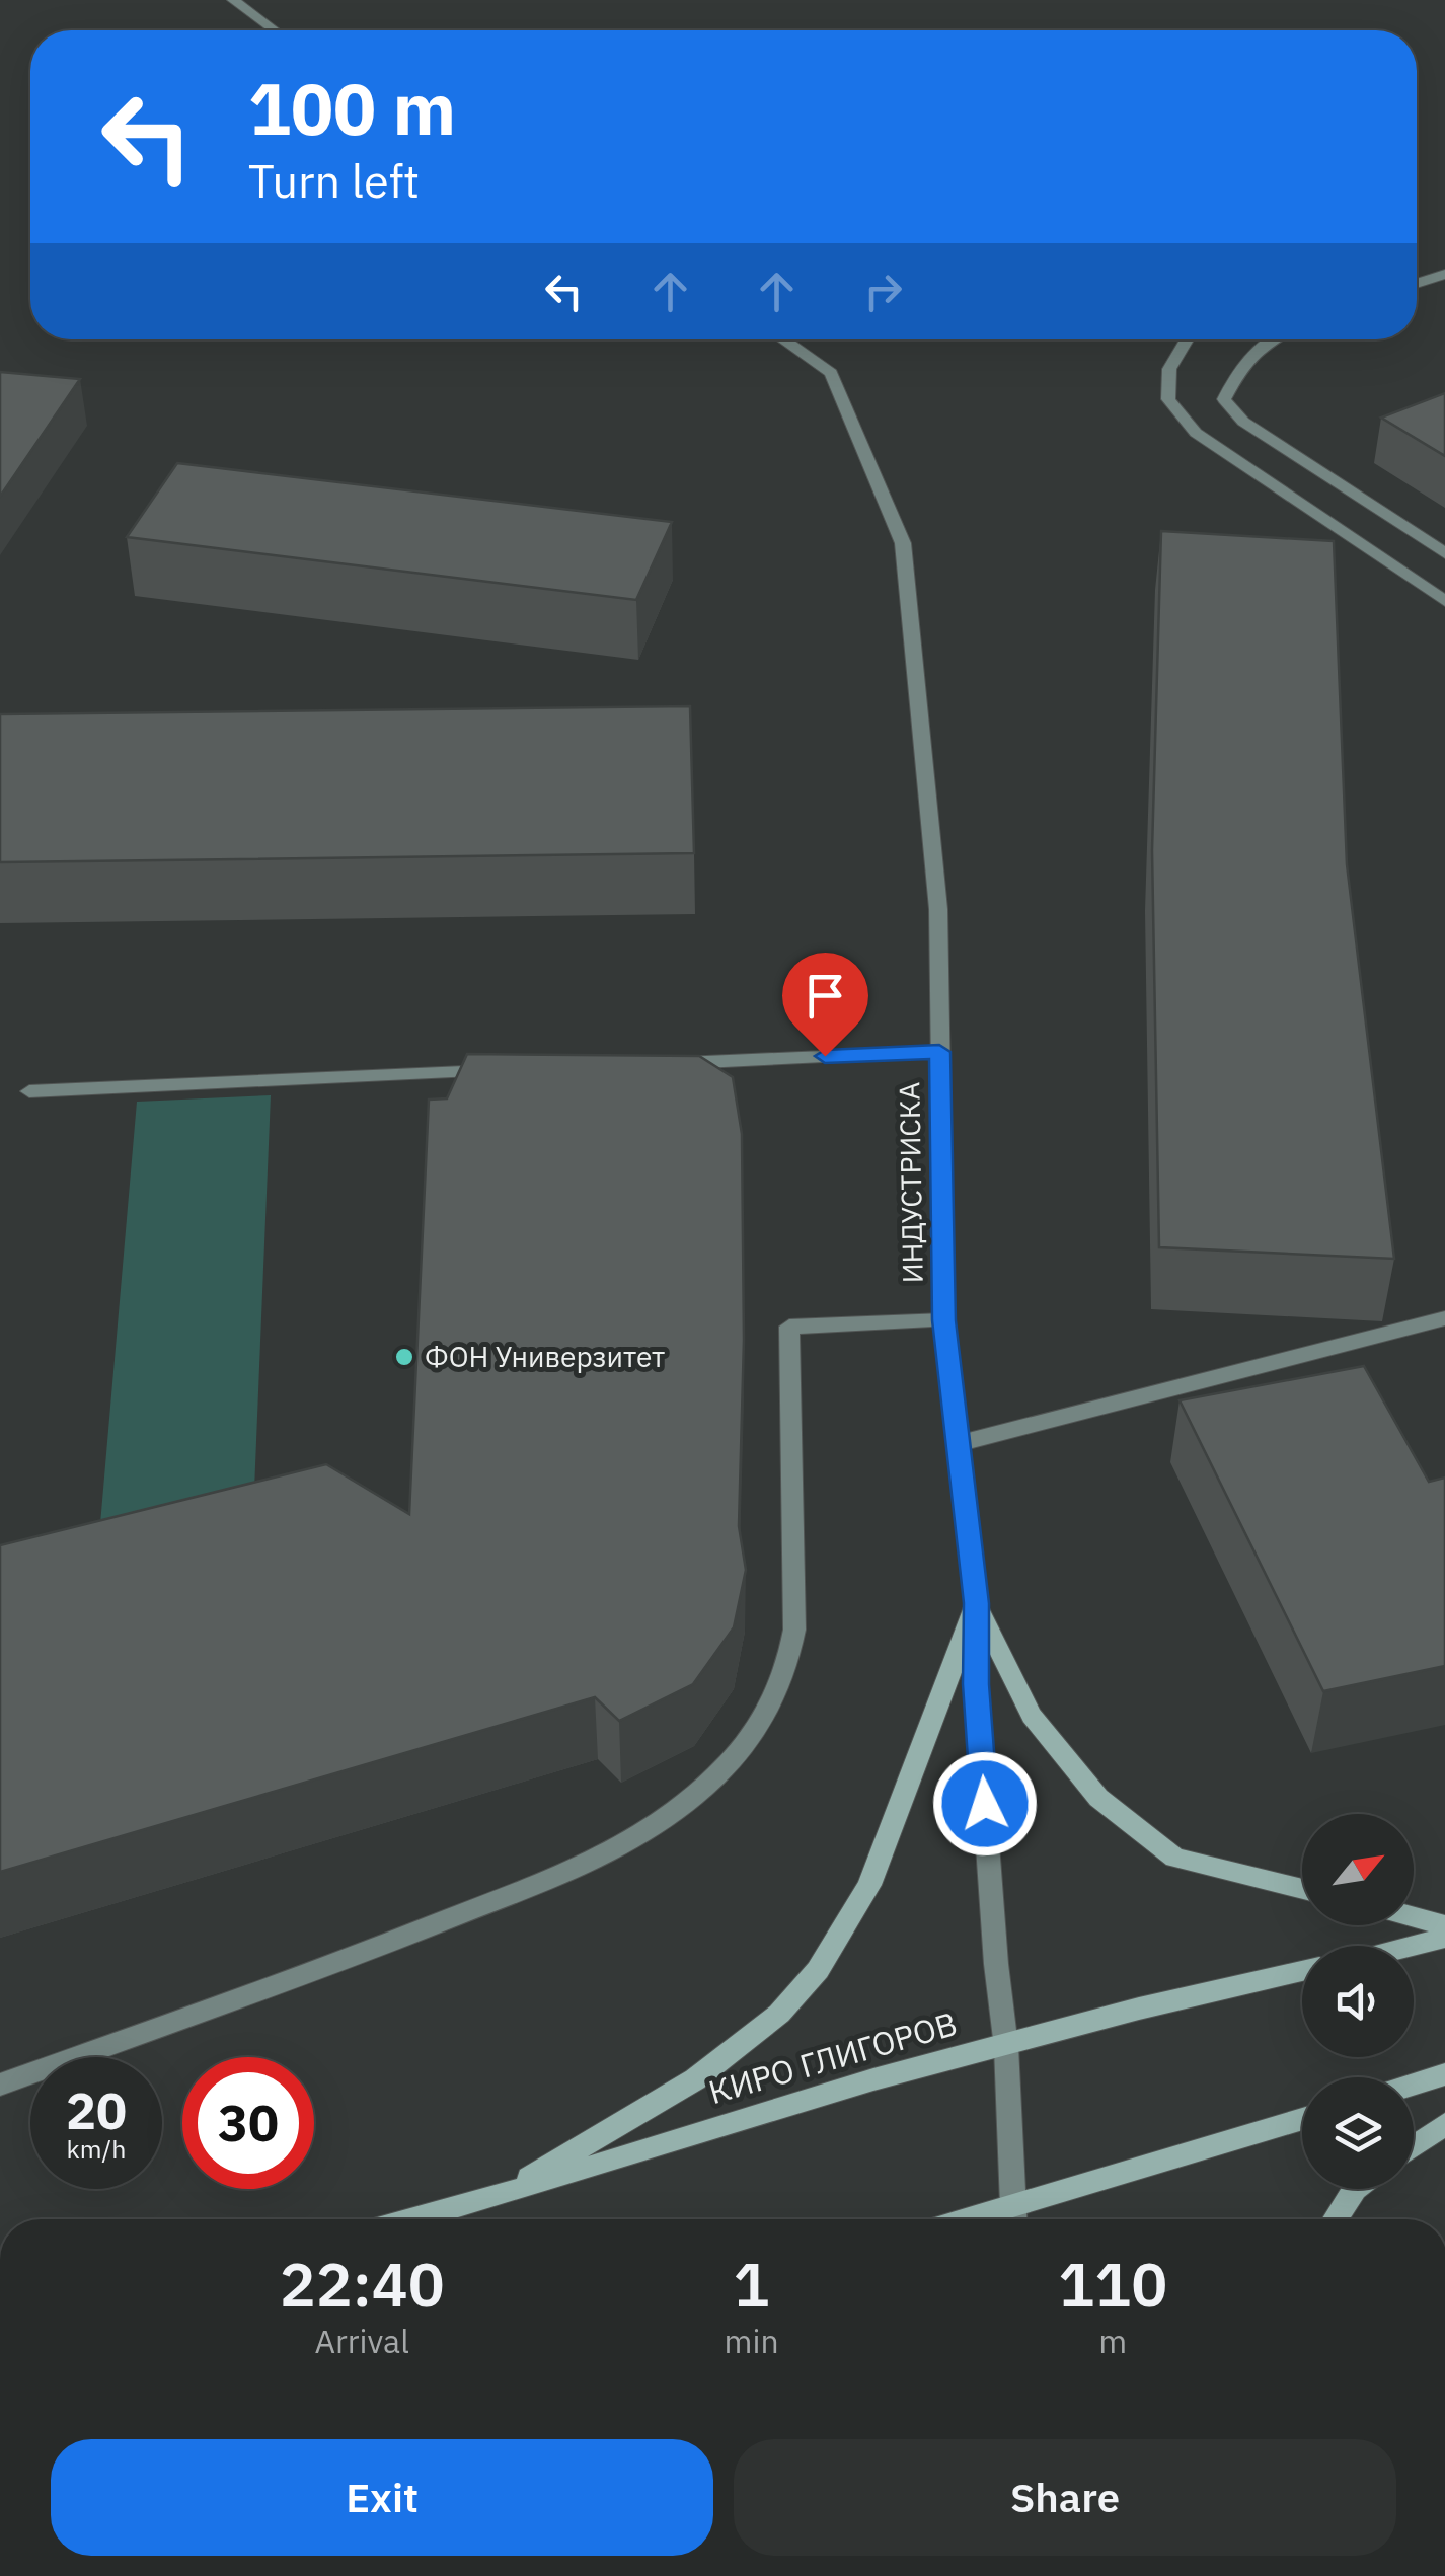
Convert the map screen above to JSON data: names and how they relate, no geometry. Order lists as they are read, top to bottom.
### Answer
{
  "streets": {
    "street": ["ИНДУСТРИСКА", "КИРО ГЛИГОРОВ"]
  },
  "crossings": [
    ["ИНДУСТРИСКА", "КИРО ГЛИГОРОВ"]
  ],
  "places": ["ФОН Универзитет"],
  "north": "top right",
  "page": {
    "turn": ["100 m", "Turn left"],
    "speed": "20 km/h",
    "limit": "30",
    "eta": [
      "22:40",
      "Arrival",
      "1",
      "min",
      "110",
      "m"
    ],
    "buttons": ["Exit", "Share"]
  }
}
